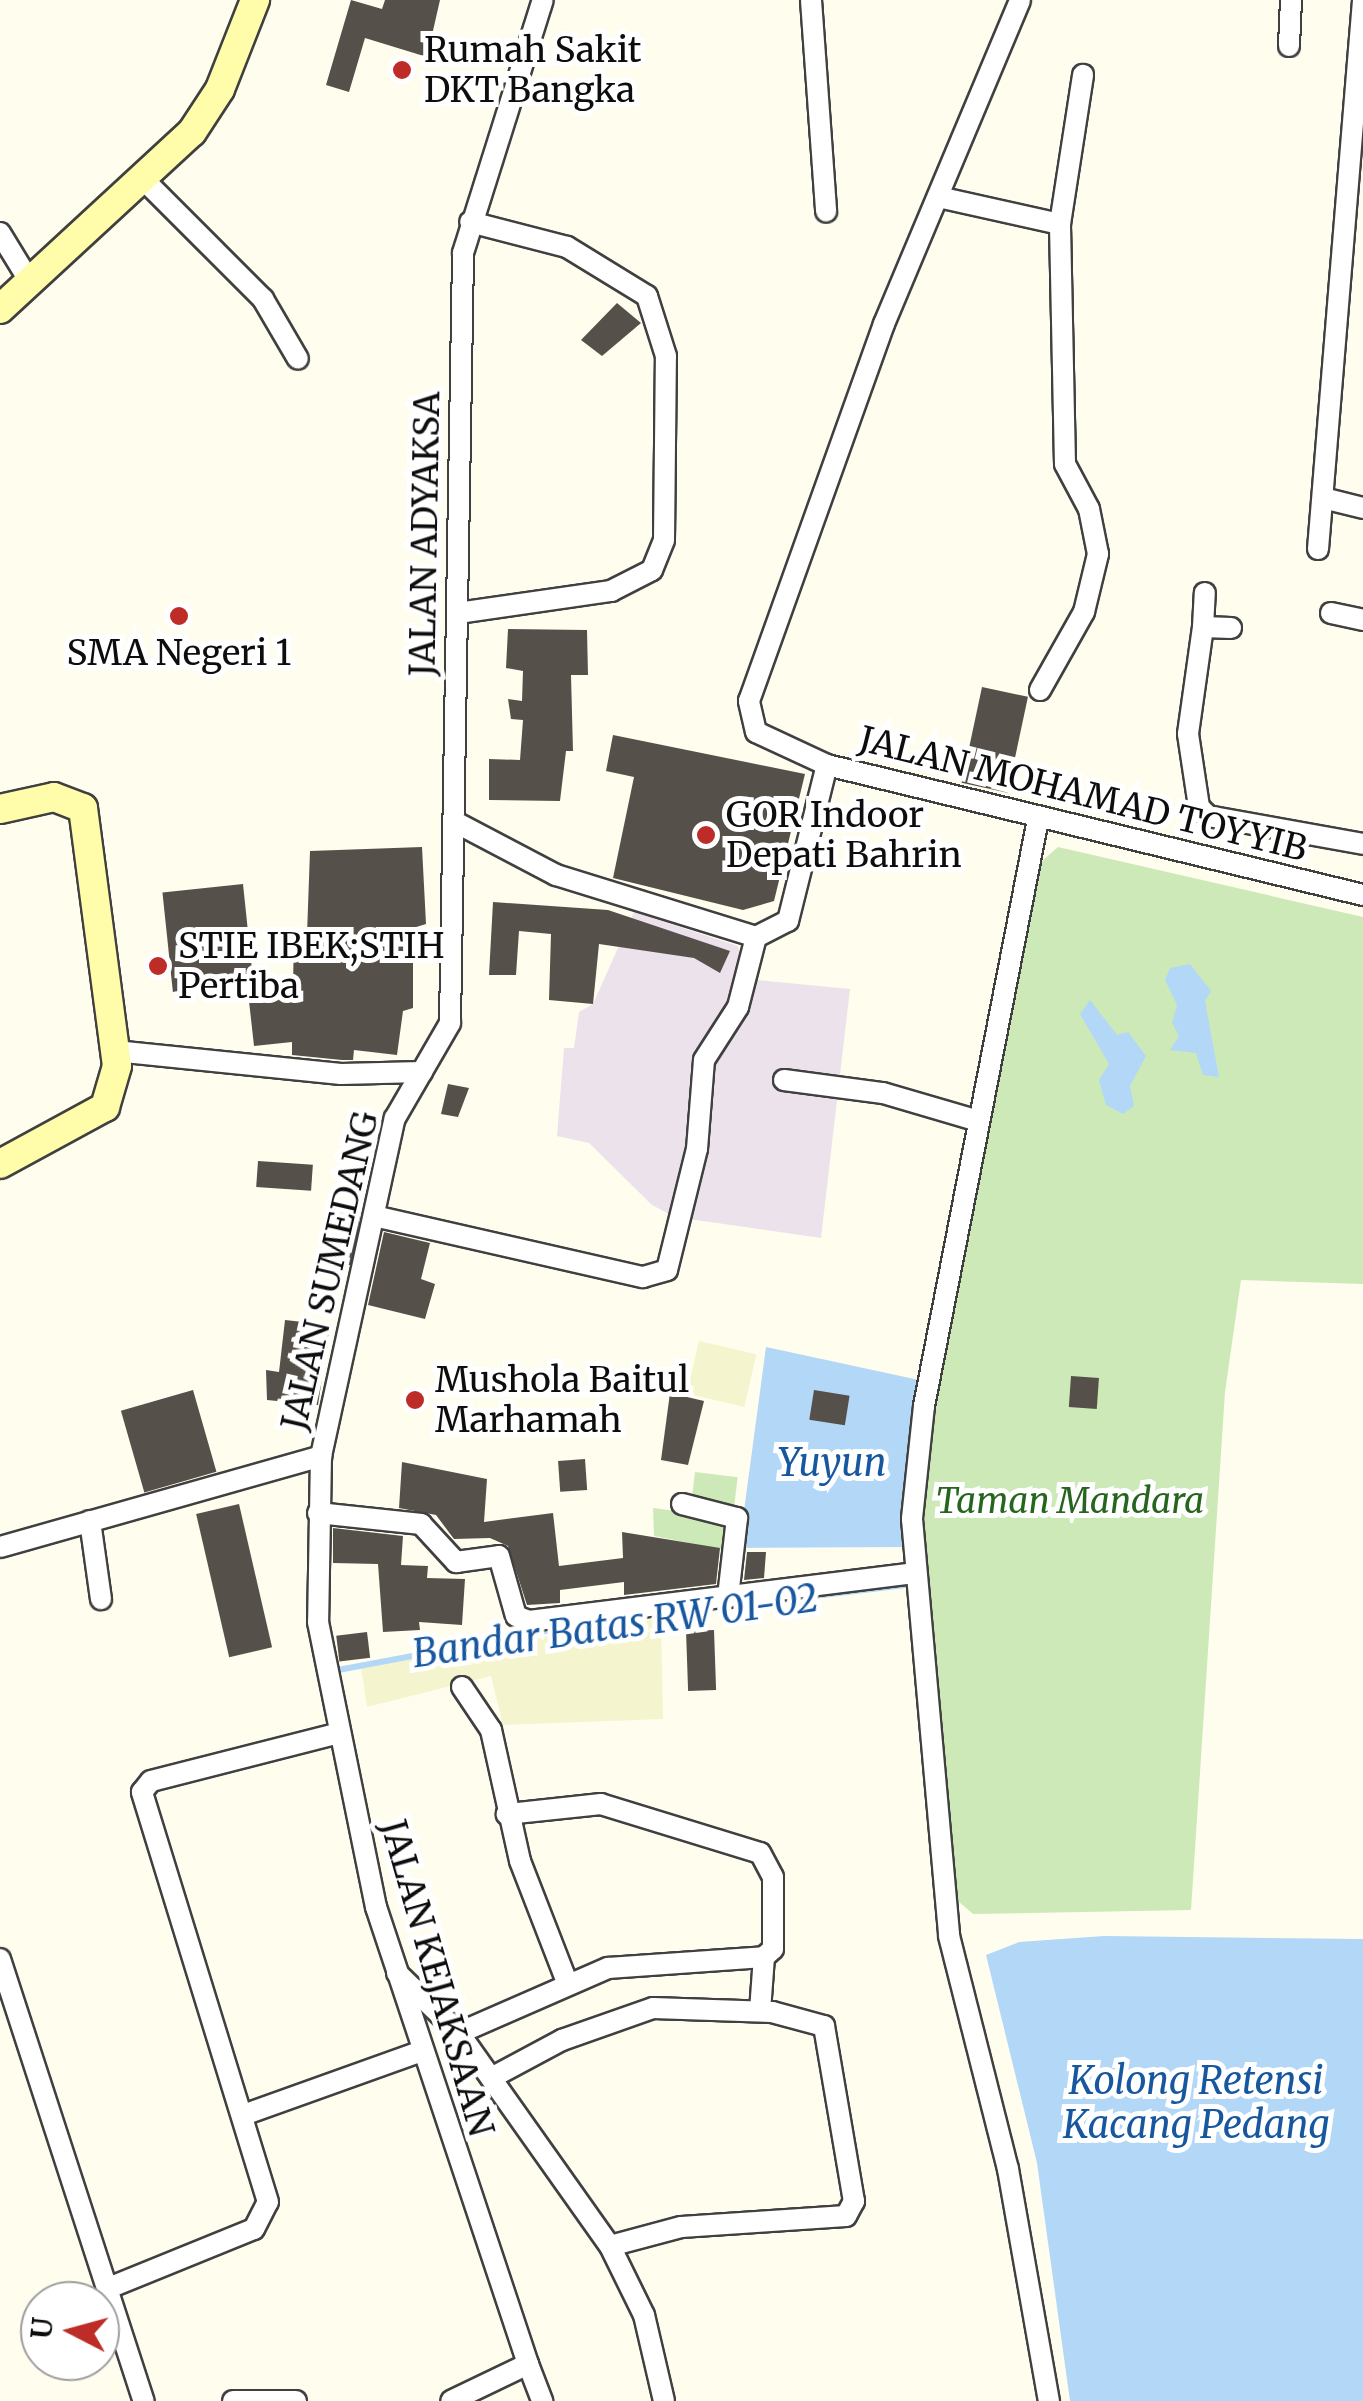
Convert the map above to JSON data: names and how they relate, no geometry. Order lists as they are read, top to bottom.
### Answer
{
  "streets": {
    "street": [
      "JALAN ADYAKSA",
      "JALAN MOHAMAD TOYYIB",
      "JALAN SUMEDANG",
      "JALAN KEJAKSAAN"
    ]
  },
  "crossings": [
    ["JALAN ADYAKSA", "JALAN SUMEDANG"],
    ["JALAN SUMEDANG", "JALAN KEJAKSAAN"]
  ],
  "water": ["Yuyun", "Bandar Batas RW 01-02", "Kolong Retensi Kacang Pedang"],
  "parks": ["Taman Mandara"],
  "places": [
    "Rumah Sakit DKT Bangka",
    "SMA Negeri 1",
    "GOR Indoor Depati Bahrin",
    "STIE IBEK;STIH Pertiba",
    "Mushola Baitul Marhamah"
  ],
  "north": "left"
}
